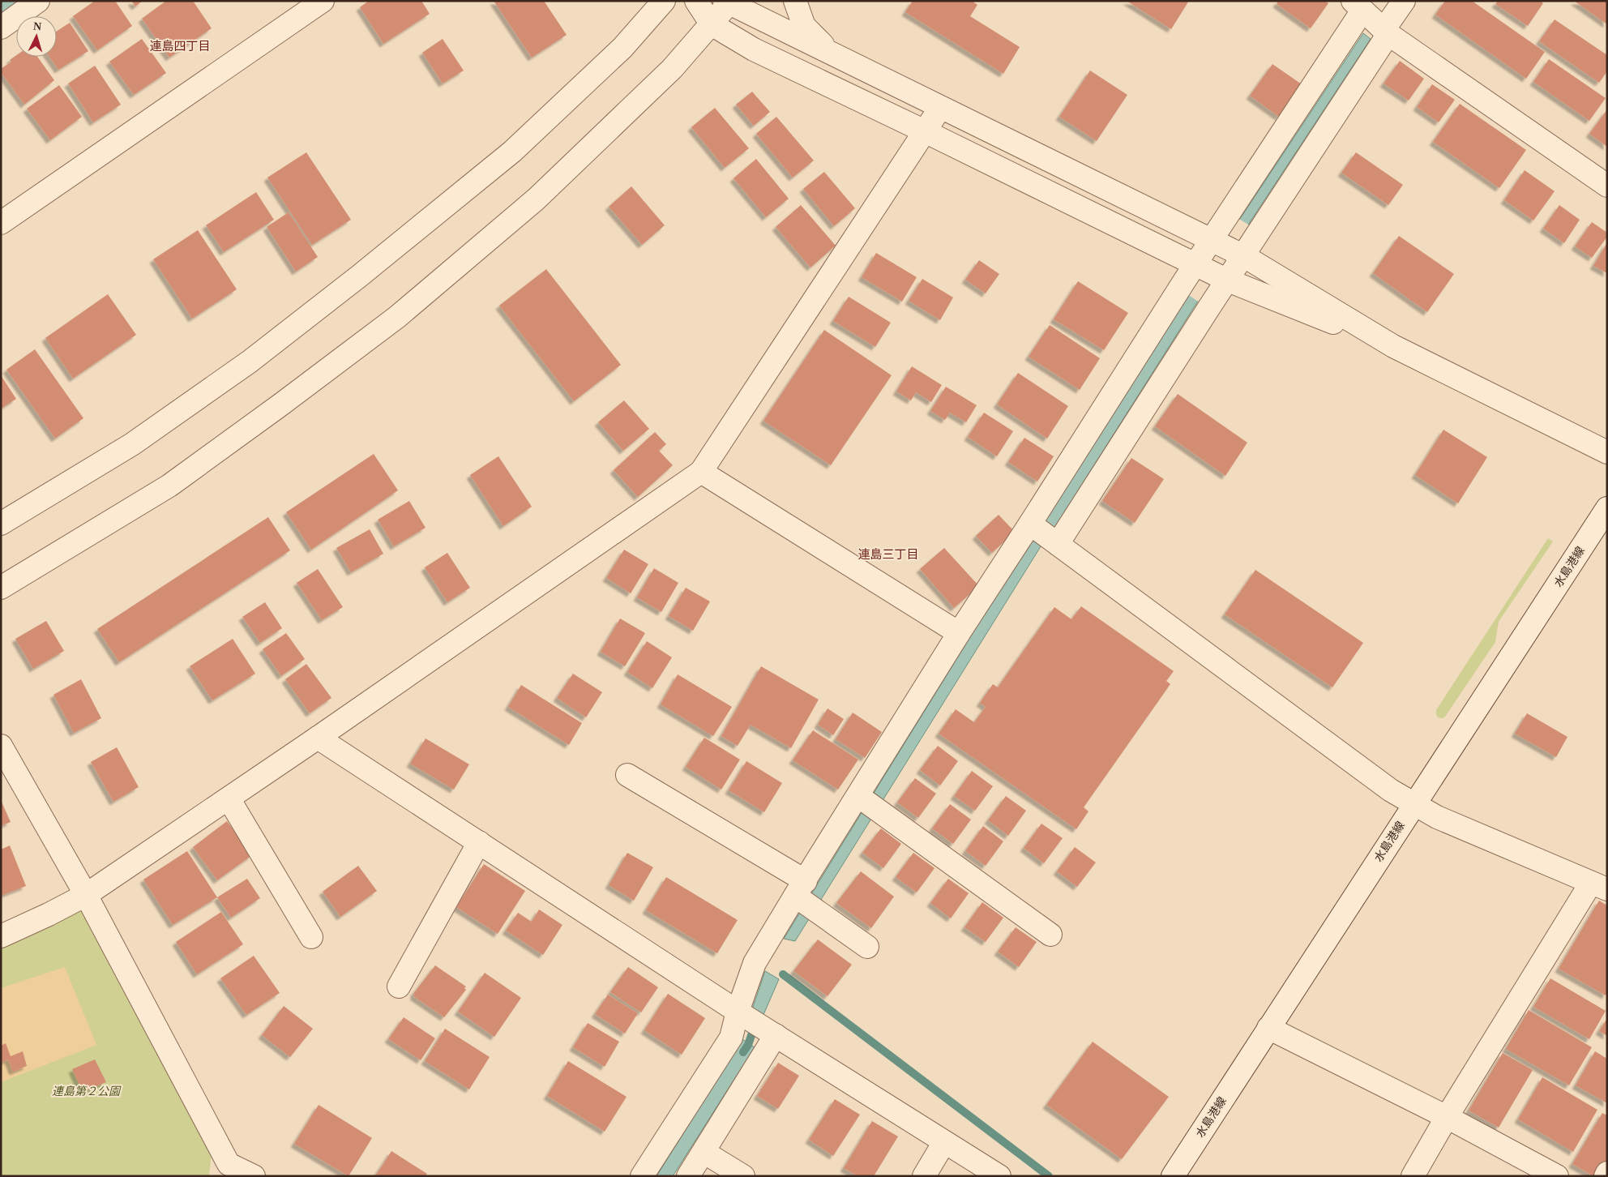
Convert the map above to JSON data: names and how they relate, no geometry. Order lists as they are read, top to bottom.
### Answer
{
  "streets": {
    "street": ["水島港線"]
  },
  "districts": ["連島四丁目", "連島三丁目"],
  "parks": ["連島第２公園"],
  "north": "top"
}
